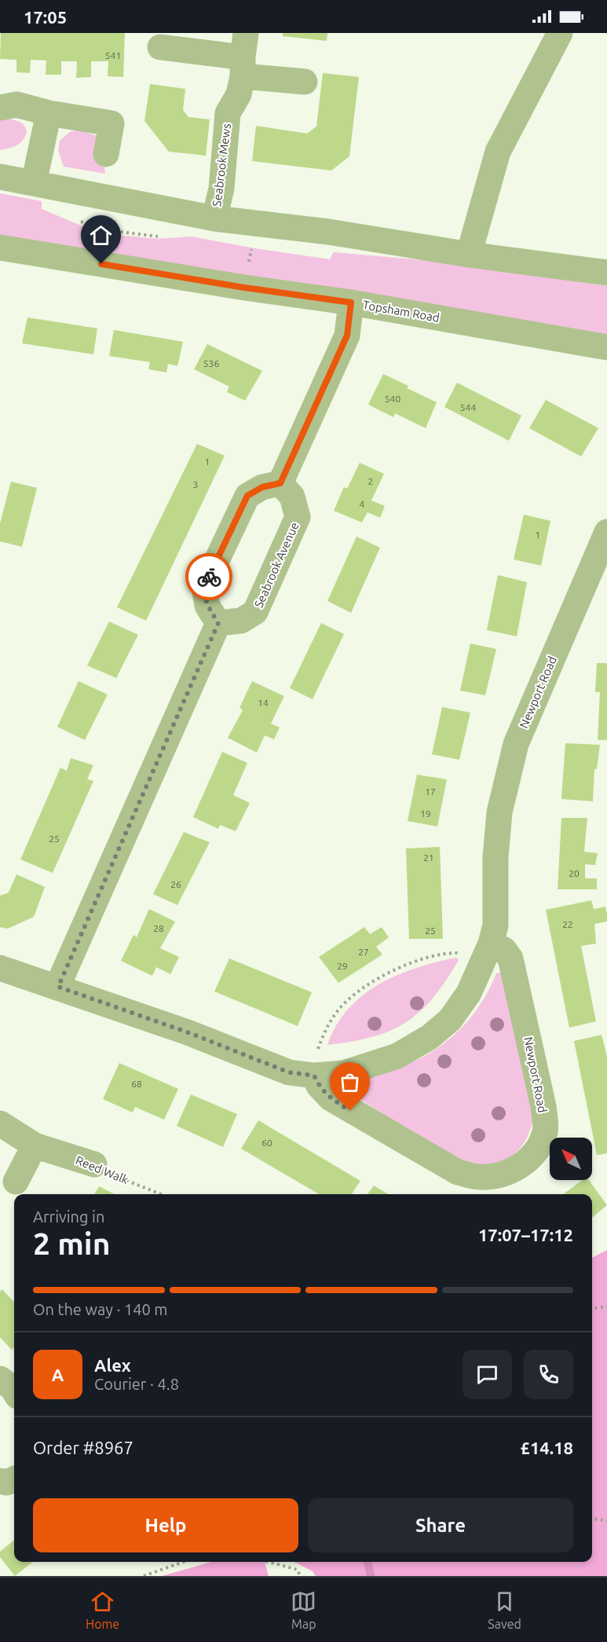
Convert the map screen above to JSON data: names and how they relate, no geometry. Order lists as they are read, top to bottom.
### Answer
{
  "streets": {
    "street": [
      "Seabrook Mews",
      "Topsham Road",
      "Seabrook Avenue",
      "Newport Road",
      "Reed Walk"
    ]
  },
  "house_numbers": [
    "541",
    "536",
    "540",
    "544",
    "1",
    "2",
    "3",
    "4",
    "1",
    "14",
    "17",
    "19",
    "25",
    "21",
    "20",
    "26",
    "22",
    "28",
    "25",
    "27",
    "29",
    "68",
    "60"
  ],
  "north": "top left",
  "page": {
    "status": "17:05",
    "heading": ["2 min", "Arriving in", "17:07–17:12"],
    "panel": [
      "Alex",
      "Courier · 4.8",
      "Order #8967",
      "£14.18"
    ],
    "bar": "On the way · 140 m",
    "round": "A",
    "buttons": ["Help", "Share"],
    "tabs": ["Home", "Map", "Saved"]
  }
}
